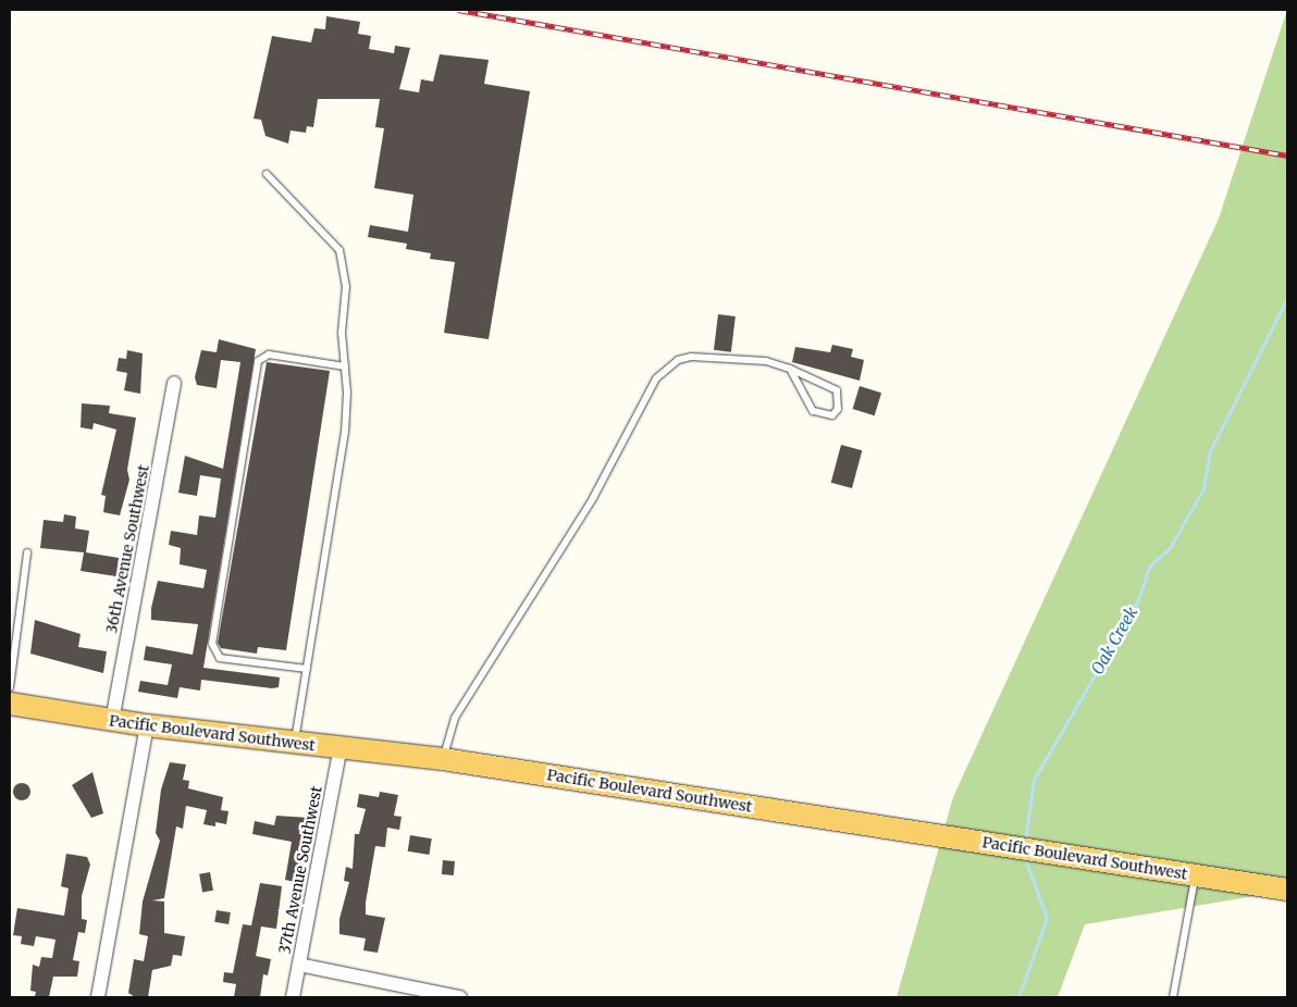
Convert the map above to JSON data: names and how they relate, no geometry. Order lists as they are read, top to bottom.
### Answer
{
  "streets": {
    "main road": ["Pacific Boulevard Southwest"],
    "street": ["36th Avenue Southwest", "37th Avenue Southwest"]
  },
  "crossings": [
    ["36th Avenue Southwest", "Pacific Boulevard Southwest"],
    ["Pacific Boulevard Southwest", "37th Avenue Southwest"]
  ],
  "water": ["Oak Creek"]
}
